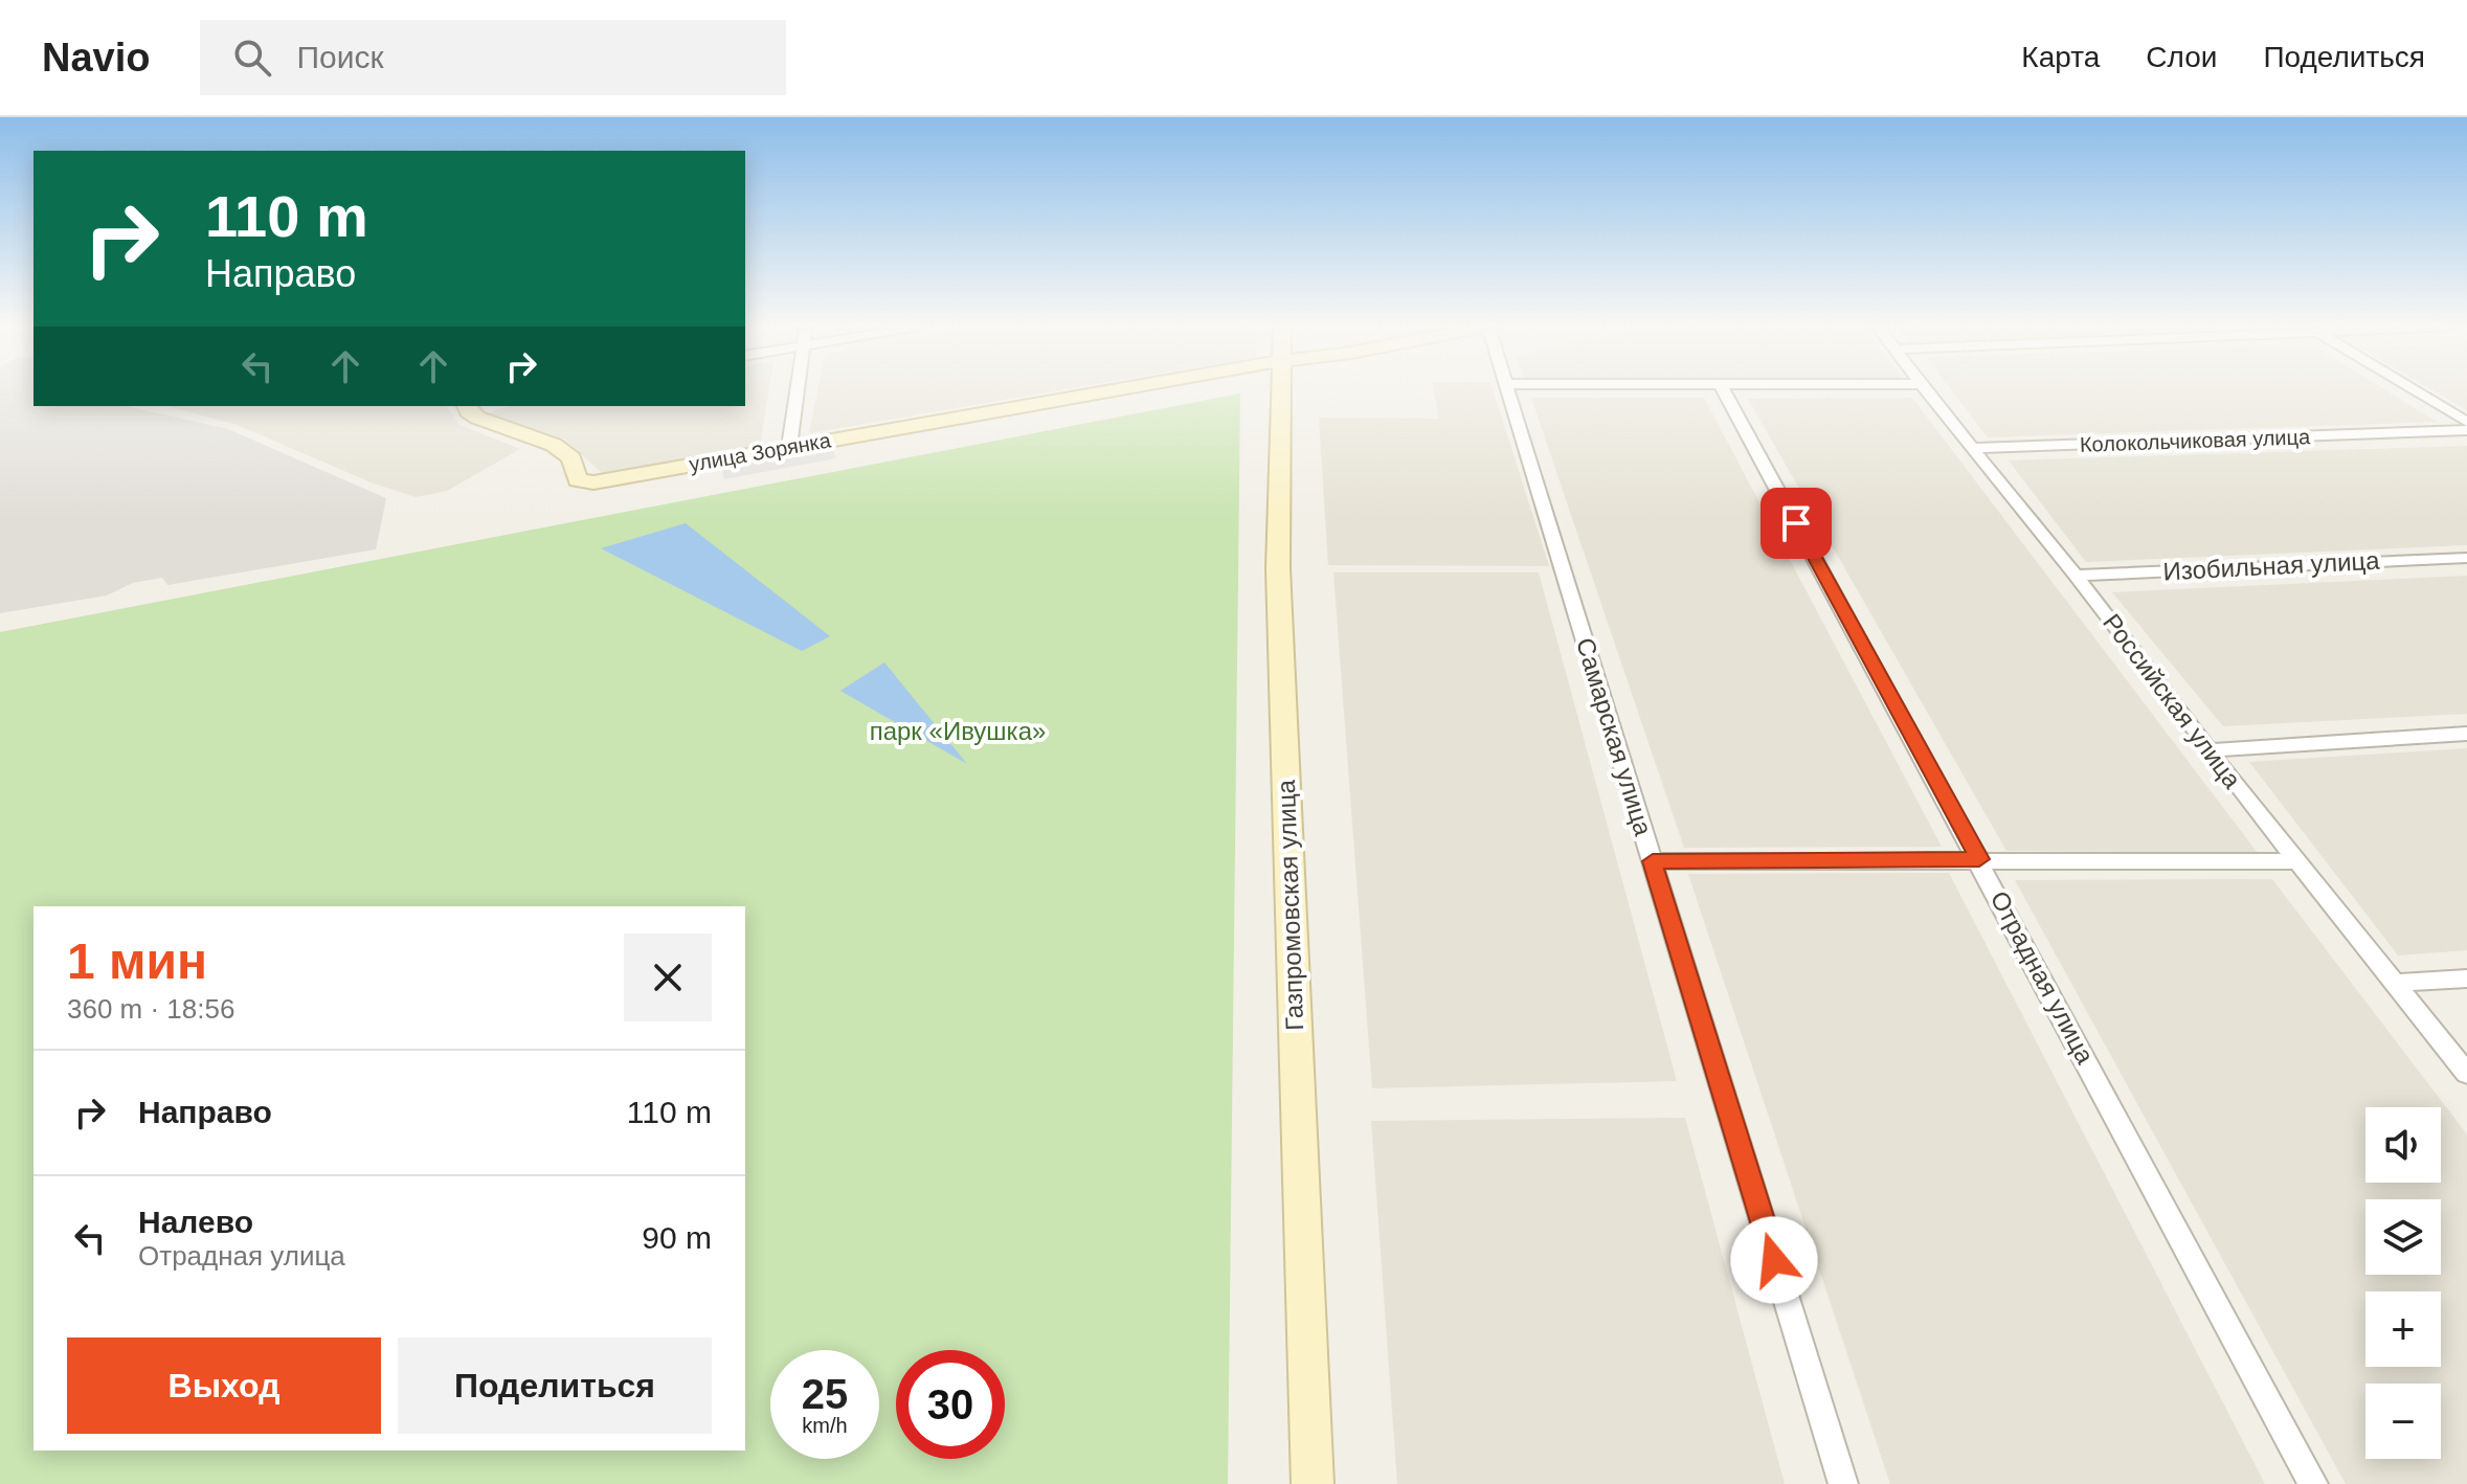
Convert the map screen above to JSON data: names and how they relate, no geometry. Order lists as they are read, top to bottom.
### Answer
{
  "streets": {
    "street": [
      "Колокольчиковая улица",
      "улица Зорянка",
      "Изобильная улица",
      "Российская улица",
      "Самарская улица",
      "Газпромовская улица",
      "Отрадная улица"
    ]
  },
  "crossings": [
    ["Колокольчиковая улица", "Российская улица"],
    ["Изобильная улица", "Российская улица"]
  ],
  "parks": ["парк «Ивушка»"],
  "page": {
    "header": "Navio",
    "search": "Поиск",
    "nav": ["Карта", "Слои", "Поделиться"],
    "turn": ["110 m", "Направо"],
    "heading": ["1 мин", "360 m · 18:56"],
    "list": [
      {
        "name": "Направо",
        "value": "110 m"
      },
      {
        "name": "Налево",
        "note": "Отрадная улица",
        "value": "90 m"
      }
    ],
    "map_buttons": ["+", "−"],
    "buttons": ["Выход", "Поделиться"],
    "speed": "25 km/h",
    "limit": "30"
  }
}
